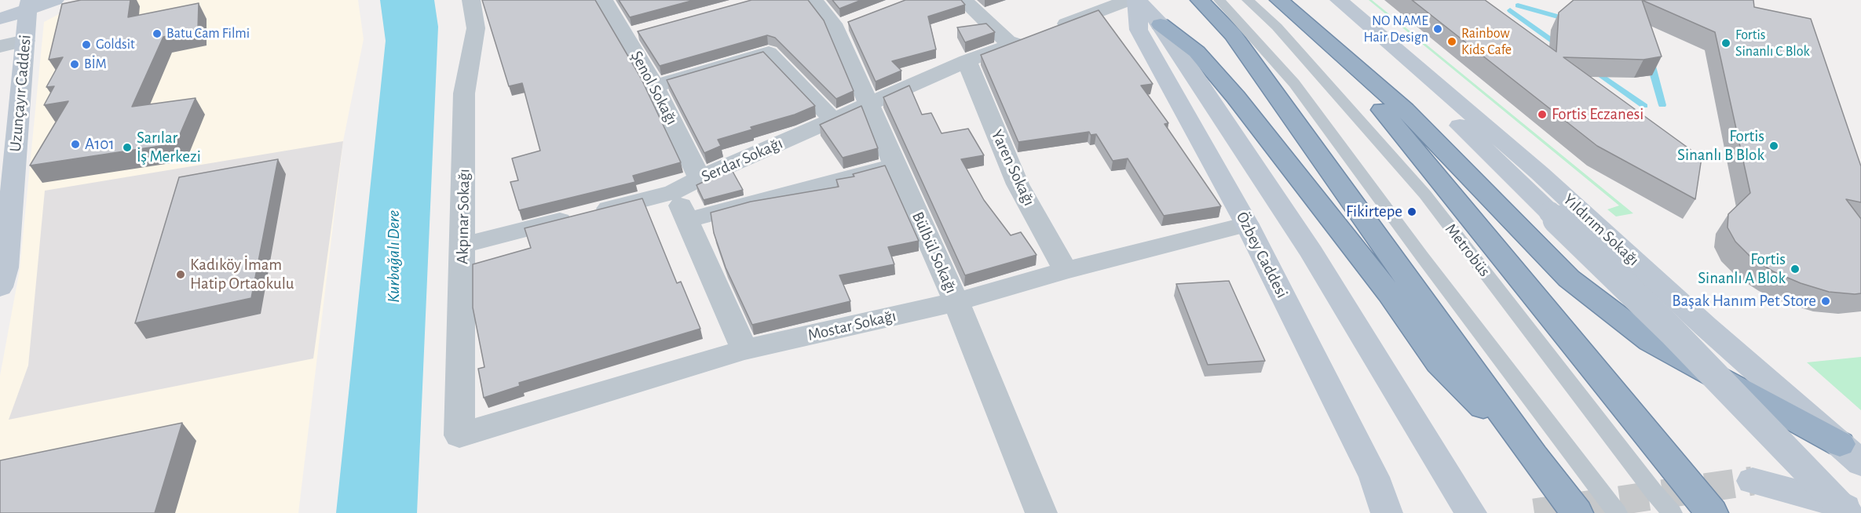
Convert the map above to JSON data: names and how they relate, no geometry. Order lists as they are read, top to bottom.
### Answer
{
  "streets": {
    "main road": ["Uzunçayır Caddesi", "Yıldırım Sokağı", "Özbey Caddesi"],
    "street": [
      "Şenol Sokağı",
      "Serdar Sokağı",
      "Yaren Sokağı",
      "Akpınar Sokağı",
      "Bülbül Sokağı",
      "Mostar Sokağı"
    ],
    "lane": ["Metrobüs"]
  },
  "crossings": [
    ["Şenol Sokağı", "Serdar Sokağı"],
    ["Serdar Sokağı", "Yaren Sokağı"],
    ["Serdar Sokağı", "Akpınar Sokağı"],
    ["Serdar Sokağı", "Bülbül Sokağı"],
    ["Yaren Sokağı", "Mostar Sokağı"],
    ["Akpınar Sokağı", "Mostar Sokağı"],
    ["Bülbül Sokağı", "Mostar Sokağı"],
    ["Özbey Caddesi", "Mostar Sokağı"]
  ],
  "water": ["Kurbağalı Dere"],
  "places": [
    "NO NAME Hair Design",
    "Batu Cam Filmi",
    "Rainbow Kids Cafe",
    "Fortis Sinanlı C Blok",
    "Goldsit",
    "BİM",
    "Fortis Eczanesi",
    "A101",
    "Fortis Sinanlı B Blok",
    "Sarılar İş Merkezi",
    "Fikirtepe",
    "Fortis Sinanlı A Blok",
    "Kadıköy İmam Hatip Ortaokulu",
    "Başak Hanım Pet Store"
  ]
}
